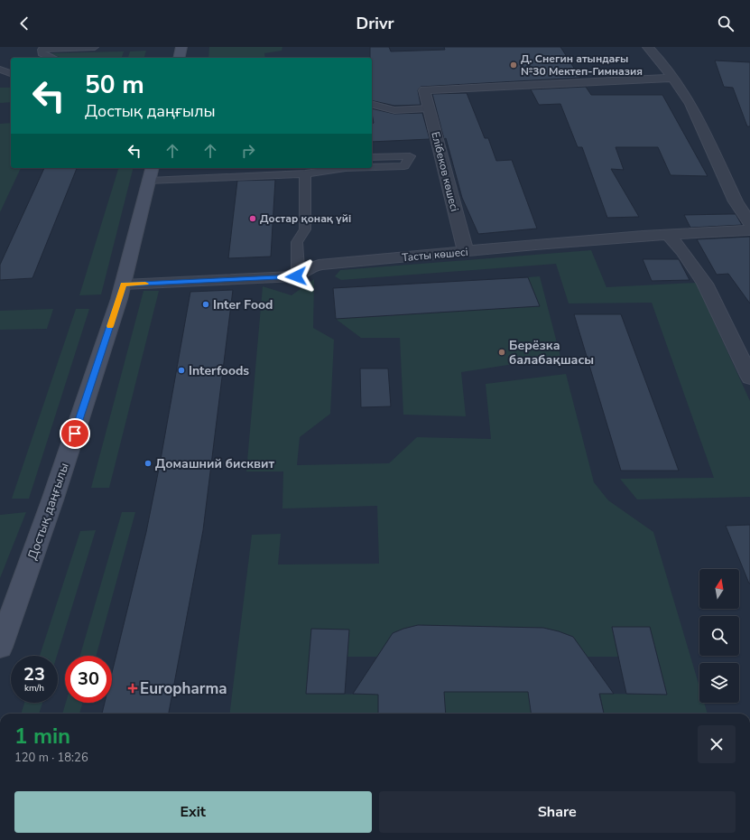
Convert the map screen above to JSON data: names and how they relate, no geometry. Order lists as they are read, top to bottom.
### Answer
{
  "streets": {
    "main road": ["Достық даңғылы"],
    "street": ["Елібеков көшесі", "Тасты көшесі"]
  },
  "crossings": [
    ["Елібеков көшесі", "Тасты көшесі"],
    ["Тасты көшесі", "Достық даңғылы"]
  ],
  "places": {
    "other": [
      "Д. Снегин атындағы №30 Мектеп-Гимназия",
      "Достар қонақ үйі",
      "Inter Food",
      "Берёзка балабақшасы",
      "Interfoods",
      "Домашний бисквит"
    ],
    "health": ["Europharma"]
  },
  "north": "top",
  "page": {
    "header": "Drivr",
    "turn": ["50 m", "Достық даңғылы"],
    "speed": "23 km/h",
    "limit": "30",
    "heading": ["1 min", "120 m · 18:26"],
    "buttons": ["Exit", "Share"]
  }
}
